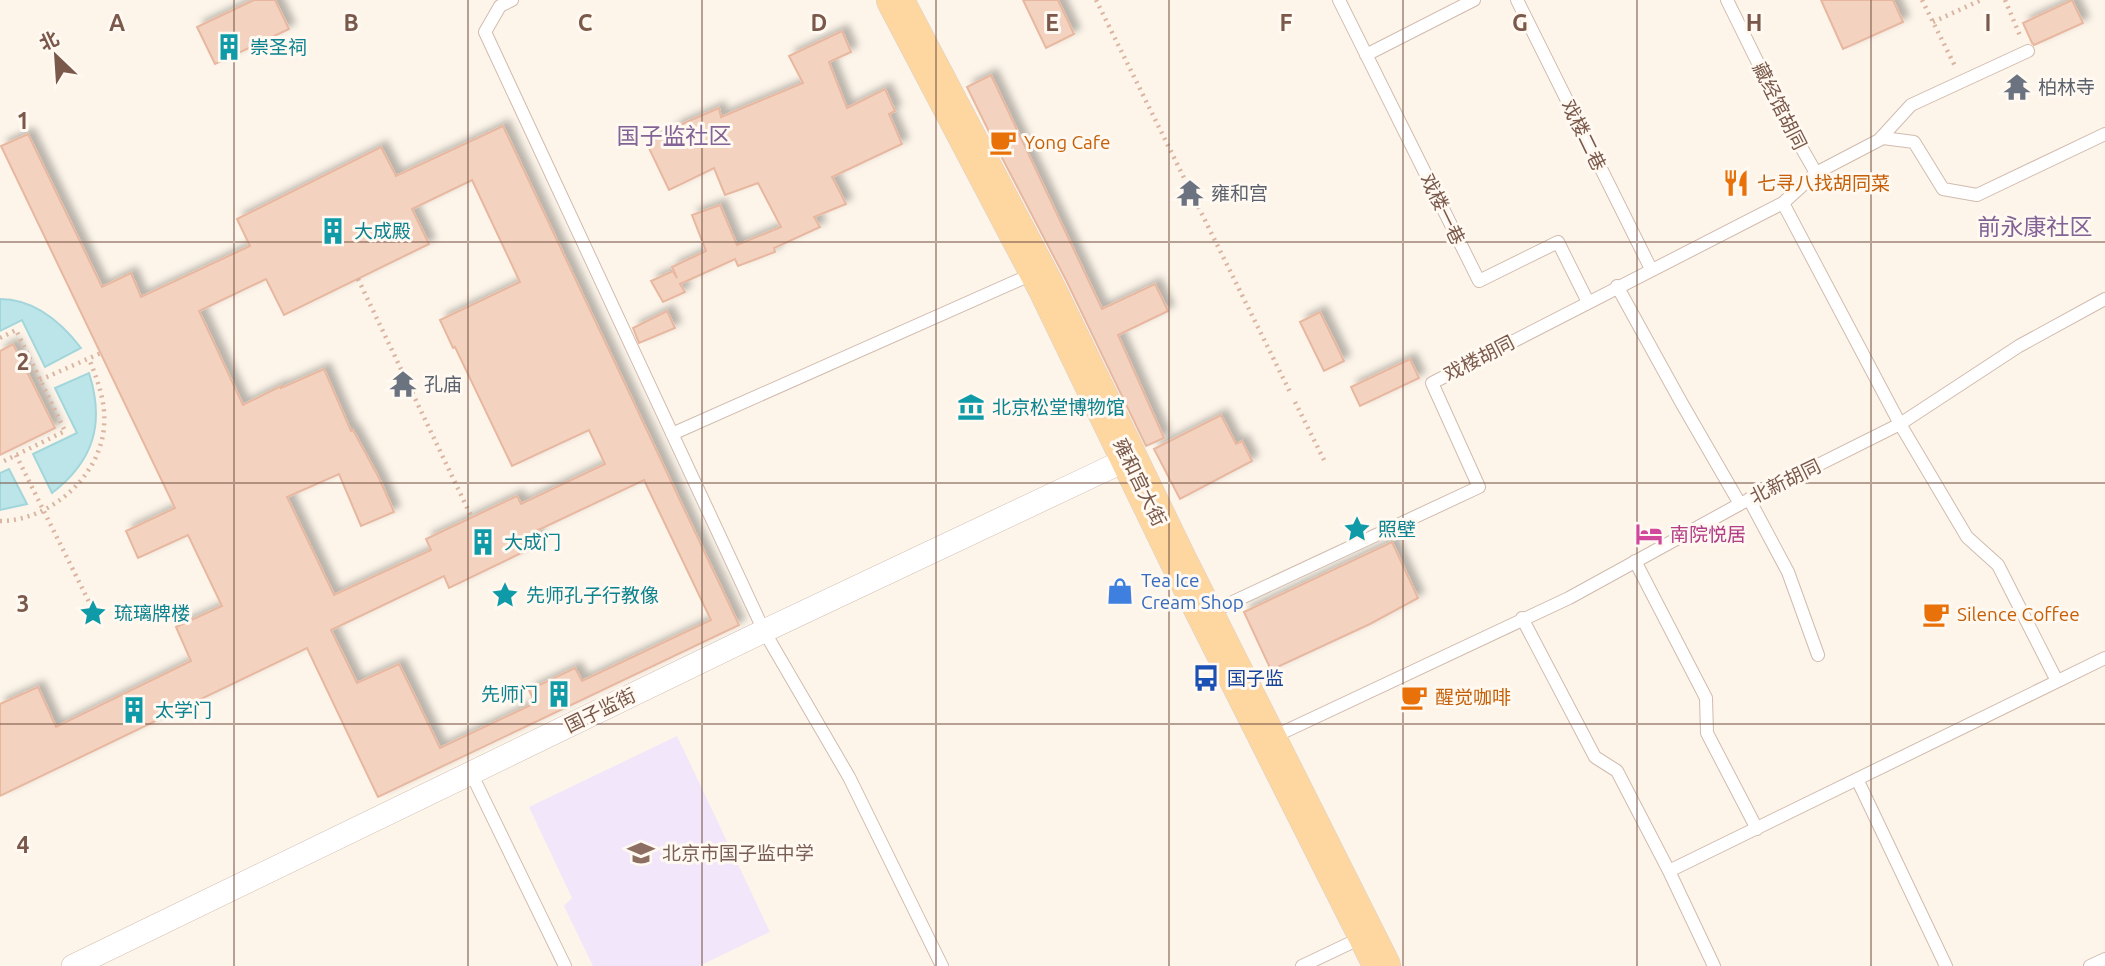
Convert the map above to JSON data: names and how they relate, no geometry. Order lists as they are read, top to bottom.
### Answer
{
  "streets": {
    "main road": ["雍和宫大街"],
    "street": ["国子监街"],
    "lane": [
      "藏经馆胡同",
      "戏楼二巷",
      "戏楼一巷",
      "戏楼胡同",
      "北新胡同"
    ]
  },
  "crossings": [
    ["藏经馆胡同", "戏楼胡同"],
    ["戏楼二巷", "戏楼胡同"],
    ["戏楼一巷", "戏楼胡同"],
    ["戏楼胡同", "雍和宫大街"],
    ["北新胡同", "雍和宫大街"],
    ["雍和宫大街", "国子监街"]
  ],
  "districts": ["国子监社区", "前永康社区"],
  "places": {
    "building": [
      "崇圣祠",
      "大成殿",
      "大成门",
      "先师门",
      "太学门"
    ],
    "temple": ["柏林寺", "雍和宫", "孔庙"],
    "cafe": ["Yong Cafe", "Silence Coffee", "醒觉咖啡"],
    "restaurant": ["七寻八找胡同菜"],
    "museum": ["北京松堂博物馆"],
    "place": ["照壁", "先师孔子行教像", "琉璃牌楼"],
    "hotel": ["南院悦居"],
    "shop": ["Tea Ice Cream Shop"],
    "bus stop": ["国子监"],
    "school or university": ["北京市国子监中学"]
  },
  "north": "top left",
  "grid": {
    "columns": [
      "A",
      "B",
      "C",
      "D",
      "E",
      "F",
      "G",
      "H",
      "I"
    ],
    "rows": [
      "1",
      "2",
      "3",
      "4"
    ]
  }
}
